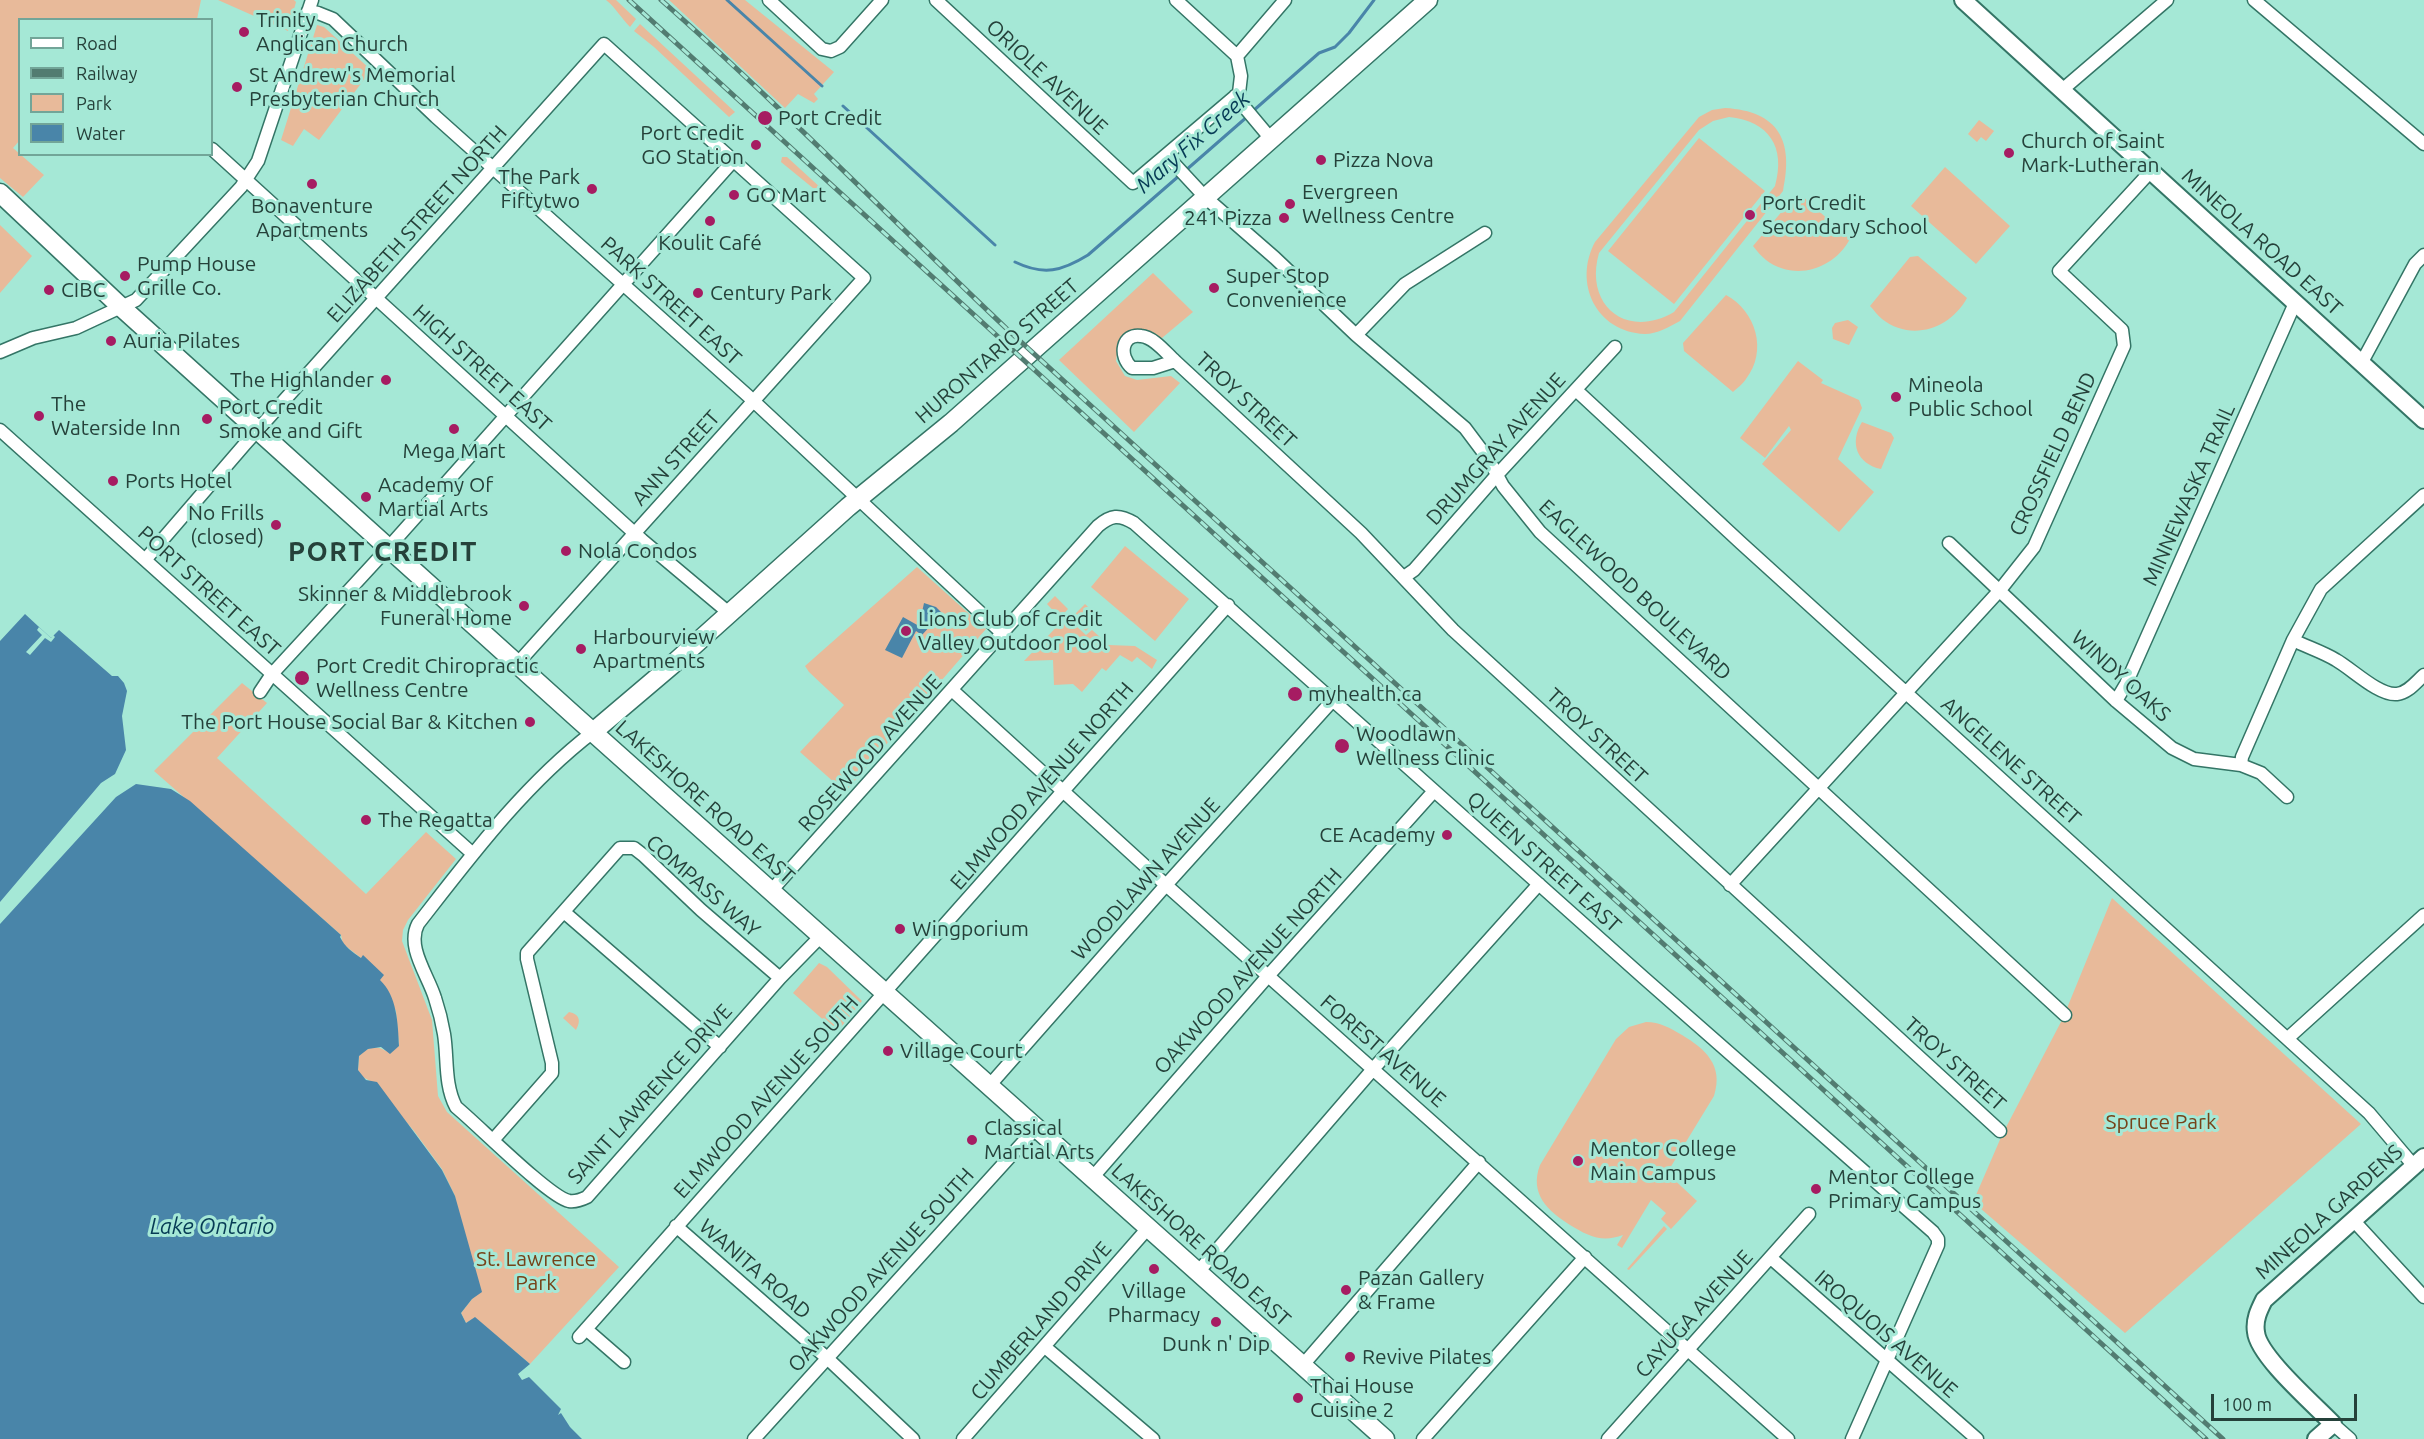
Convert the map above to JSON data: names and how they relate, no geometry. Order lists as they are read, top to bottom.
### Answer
{
  "streets": {
    "main road": ["HURONTARIO STREET", "LAKESHORE ROAD EAST"],
    "street": [
      "ORIOLE AVENUE",
      "ELIZABETH STREET NORTH",
      "MINEOLA ROAD EAST",
      "PARK STREET EAST",
      "HIGH STREET EAST",
      "TROY STREET",
      "DRUMGRAY AVENUE",
      "CROSSFIELD BEND",
      "ANN STREET",
      "MINNEWASKA TRAIL",
      "EAGLEWOOD BOULEVARD",
      "PORT STREET EAST",
      "WINDY OAKS",
      "ROSEWOOD AVENUE",
      "ANGELENE STREET",
      "ELMWOOD AVENUE NORTH",
      "QUEEN STREET EAST",
      "WOODLAWN AVENUE",
      "COMPASS WAY",
      "OAKWOOD AVENUE NORTH",
      "FOREST AVENUE",
      "SAINT LAWRENCE DRIVE",
      "ELMWOOD AVENUE SOUTH",
      "MINEOLA GARDENS",
      "WANITA ROAD",
      "OAKWOOD AVENUE SOUTH",
      "CAYUGA AVENUE",
      "CUMBERLAND DRIVE",
      "IROQUOIS AVENUE"
    ]
  },
  "crossings": [
    ["ORIOLE AVENUE", "EAGLEWOOD BOULEVARD"],
    ["ELIZABETH STREET NORTH", "PARK STREET EAST"],
    ["ELIZABETH STREET NORTH", "HIGH STREET EAST"],
    ["ELIZABETH STREET NORTH", "ANN STREET"],
    ["ELIZABETH STREET NORTH", "PORT STREET EAST"],
    ["ELIZABETH STREET NORTH", "LAKESHORE ROAD EAST"],
    ["MINEOLA ROAD EAST", "CROSSFIELD BEND"],
    ["MINEOLA ROAD EAST", "MINNEWASKA TRAIL"],
    ["PARK STREET EAST", "HURONTARIO STREET"],
    ["PARK STREET EAST", "ANN STREET"],
    ["PARK STREET EAST", "ROSEWOOD AVENUE"],
    ["HURONTARIO STREET", "HIGH STREET EAST"],
    ["HURONTARIO STREET", "EAGLEWOOD BOULEVARD"],
    ["HURONTARIO STREET", "LAKESHORE ROAD EAST"],
    ["HURONTARIO STREET", "SAINT LAWRENCE DRIVE"],
    ["HIGH STREET EAST", "ANN STREET"],
    ["TROY STREET", "DRUMGRAY AVENUE"],
    ["TROY STREET", "CROSSFIELD BEND"],
    ["DRUMGRAY AVENUE", "EAGLEWOOD BOULEVARD"],
    ["DRUMGRAY AVENUE", "ANGELENE STREET"],
    ["CROSSFIELD BEND", "EAGLEWOOD BOULEVARD"],
    ["CROSSFIELD BEND", "WINDY OAKS"],
    ["CROSSFIELD BEND", "ANGELENE STREET"],
    ["ANN STREET", "LAKESHORE ROAD EAST"],
    ["MINNEWASKA TRAIL", "WINDY OAKS"],
    ["PORT STREET EAST", "SAINT LAWRENCE DRIVE"],
    ["ROSEWOOD AVENUE", "LAKESHORE ROAD EAST"],
    ["ROSEWOOD AVENUE", "QUEEN STREET EAST"],
    ["ROSEWOOD AVENUE", "FOREST AVENUE"],
    ["ANGELENE STREET", "MINEOLA GARDENS"],
    ["ELMWOOD AVENUE NORTH", "LAKESHORE ROAD EAST"],
    ["ELMWOOD AVENUE NORTH", "QUEEN STREET EAST"],
    ["ELMWOOD AVENUE NORTH", "FOREST AVENUE"],
    ["ELMWOOD AVENUE NORTH", "ELMWOOD AVENUE SOUTH"],
    ["LAKESHORE ROAD EAST", "WOODLAWN AVENUE"],
    ["LAKESHORE ROAD EAST", "OAKWOOD AVENUE NORTH"],
    ["LAKESHORE ROAD EAST", "SAINT LAWRENCE DRIVE"],
    ["LAKESHORE ROAD EAST", "ELMWOOD AVENUE SOUTH"],
    ["LAKESHORE ROAD EAST", "OAKWOOD AVENUE SOUTH"],
    ["LAKESHORE ROAD EAST", "CUMBERLAND DRIVE"],
    ["QUEEN STREET EAST", "WOODLAWN AVENUE"],
    ["QUEEN STREET EAST", "OAKWOOD AVENUE NORTH"],
    ["QUEEN STREET EAST", "IROQUOIS AVENUE"],
    ["WOODLAWN AVENUE", "FOREST AVENUE"],
    ["COMPASS WAY", "SAINT LAWRENCE DRIVE"],
    ["OAKWOOD AVENUE NORTH", "FOREST AVENUE"],
    ["FOREST AVENUE", "CAYUGA AVENUE"],
    ["ELMWOOD AVENUE SOUTH", "WANITA ROAD"],
    ["WANITA ROAD", "OAKWOOD AVENUE SOUTH"],
    ["CAYUGA AVENUE", "IROQUOIS AVENUE"]
  ],
  "districts": ["PORT CREDIT"],
  "water": ["Mary Fix Creek", "Lake Ontario"],
  "parks": ["Spruce Park", "St. Lawrence Park"],
  "places": [
    "Trinity Anglican Church",
    "St Andrew's Memorial Presbyterian Church",
    "Port Credit",
    "Port Credit GO Station",
    "Church of Saint Mark-Lutheran",
    "Pizza Nova",
    "Bonaventure Apartments",
    "The Park Fiftytwo",
    "GO Mart",
    "Evergreen Wellness Centre",
    "Port Credit Secondary School",
    "241 Pizza",
    "Koulit Café",
    "Pump House Grille Co.",
    "Super Stop Convenience",
    "CIBC",
    "Century Park",
    "Auria Pilates",
    "The Highlander",
    "Mineola Public School",
    "The Waterside Inn",
    "Port Credit Smoke and Gift",
    "Mega Mart",
    "Ports Hotel",
    "Academy Of Martial Arts",
    "No Frills (closed)",
    "Nola Condos",
    "Skinner & Middlebrook Funeral Home",
    "Lions Club of Credit Valley Outdoor Pool",
    "Harbourview Apartments",
    "Port Credit Chiropractic Wellness Centre",
    "myhealth.ca",
    "The Port House Social Bar & Kitchen",
    "Woodlawn Wellness Clinic",
    "The Regatta",
    "CE Academy",
    "Wingporium",
    "Village Court",
    "Classical Martial Arts",
    "Mentor College Main Campus",
    "Mentor College Primary Campus",
    "Village Pharmacy",
    "Pazan Gallery & Frame",
    "Dunk n' Dip",
    "Revive Pilates",
    "Thai House Cuisine 2"
  ],
  "legend": [
    "Road",
    "Railway",
    "Park",
    "Water"
  ],
  "scale_bar": "100 m"
}
